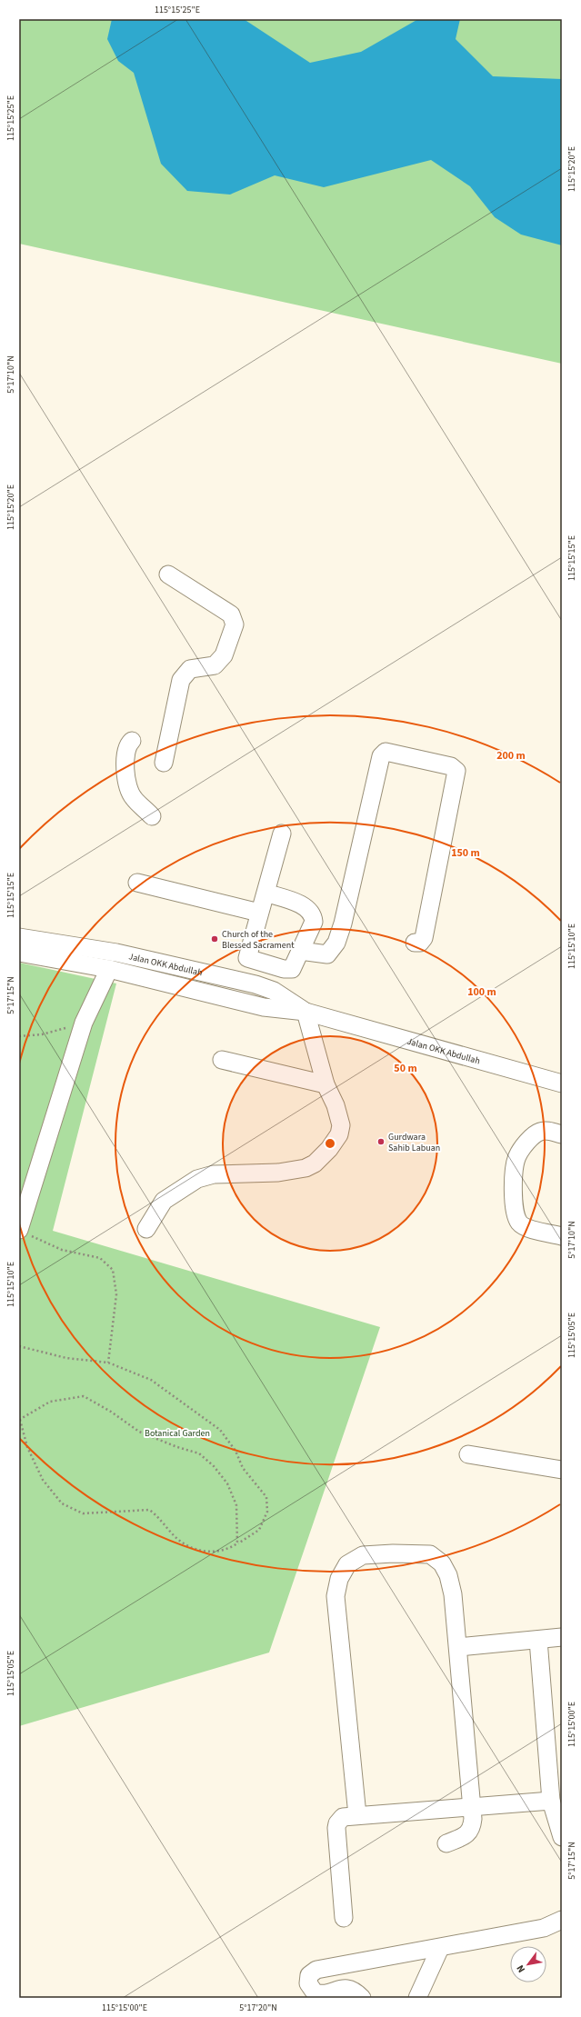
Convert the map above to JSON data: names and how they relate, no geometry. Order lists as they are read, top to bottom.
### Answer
{
  "streets": {
    "street": ["Jalan OKK Abdullah"]
  },
  "parks": ["Botanical Garden"],
  "places": ["Church of the Blessed Sacrament", "Gurdwara Sahib Labuan"],
  "north": "bottom left",
  "coordinates": [
    "115°15'25\"E",
    "115°15'20\"E",
    "5°17'10\"N",
    "115°15'15\"E",
    "115°15'10\"E",
    "5°17'15\"N",
    "115°15'05\"E",
    "115°15'00\"E",
    "5°17'20\"N"
  ],
  "rings": [
    "200 m",
    "150 m",
    "100 m",
    "50 m"
  ]
}
